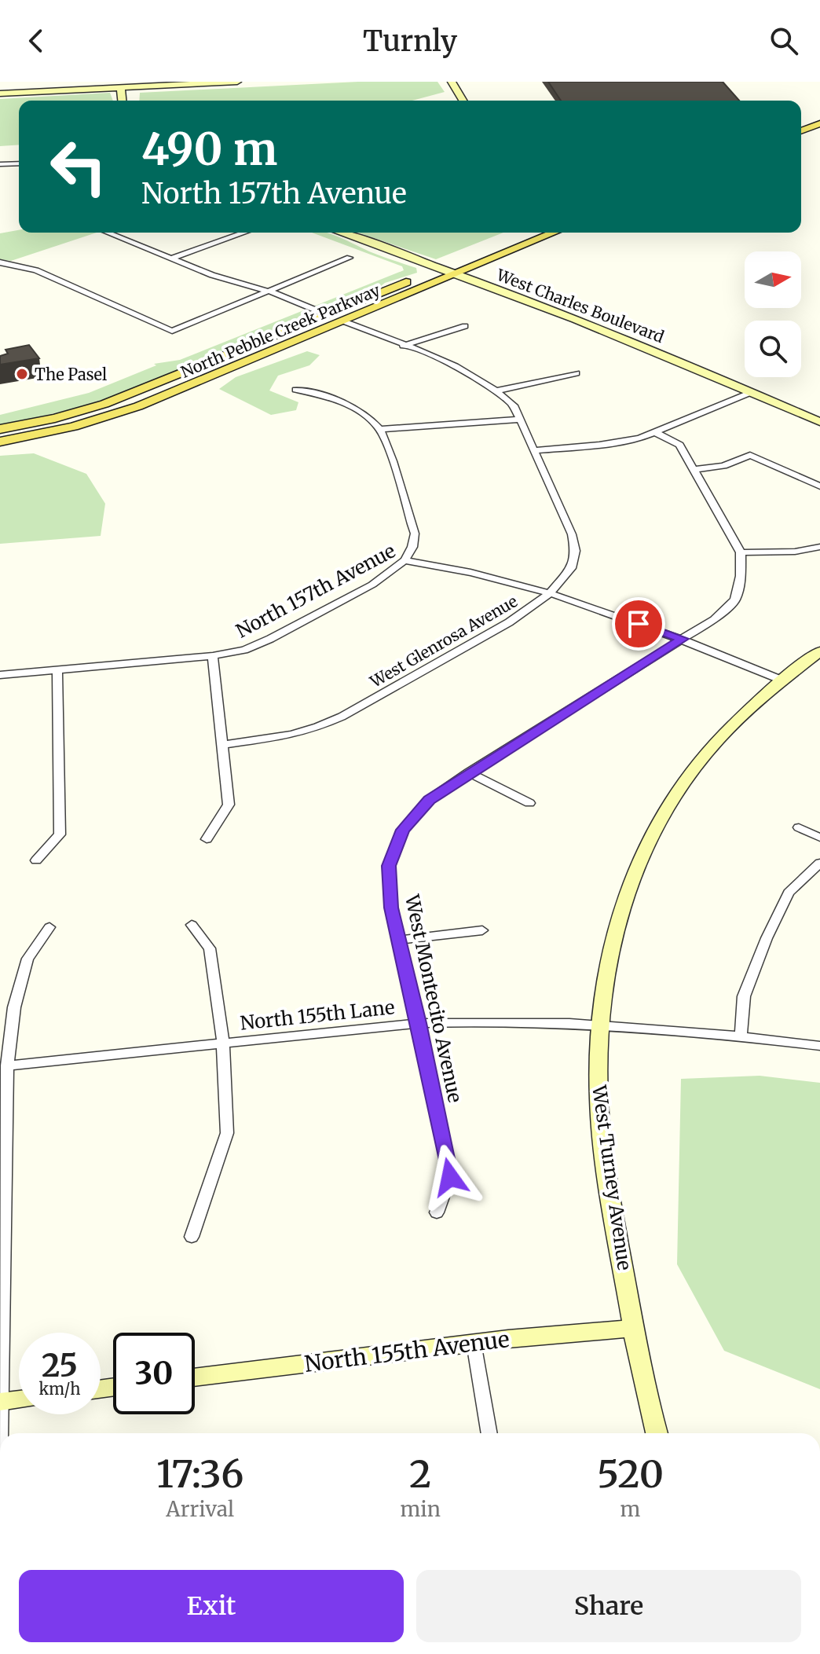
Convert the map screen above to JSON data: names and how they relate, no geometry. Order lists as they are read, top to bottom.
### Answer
{
  "streets": {
    "main road": ["North Pebble Creek Parkway"],
    "street": [
      "West Charles Boulevard",
      "North 157th Avenue",
      "West Glenrosa Avenue",
      "West Montecito Avenue",
      "North 155th Lane",
      "West Turney Avenue",
      "North 155th Avenue"
    ]
  },
  "crossings": [
    ["West Charles Boulevard", "North Pebble Creek Parkway"],
    ["North Pebble Creek Parkway", "West Glenrosa Avenue"],
    ["North 157th Avenue", "West Glenrosa Avenue"],
    ["North 157th Avenue", "West Montecito Avenue"],
    ["North 157th Avenue", "West Turney Avenue"],
    ["West Montecito Avenue", "North 155th Lane"],
    ["North 155th Lane", "West Turney Avenue"],
    ["West Turney Avenue", "North 155th Avenue"]
  ],
  "places": ["The Pasel"],
  "north": "right",
  "page": {
    "header": "Turnly",
    "turn": ["490 m", "North 157th Avenue"],
    "speed": "25 km/h",
    "limit": "30",
    "eta": [
      "17:36",
      "Arrival",
      "2",
      "min",
      "520",
      "m"
    ],
    "buttons": ["Exit", "Share"]
  }
}
